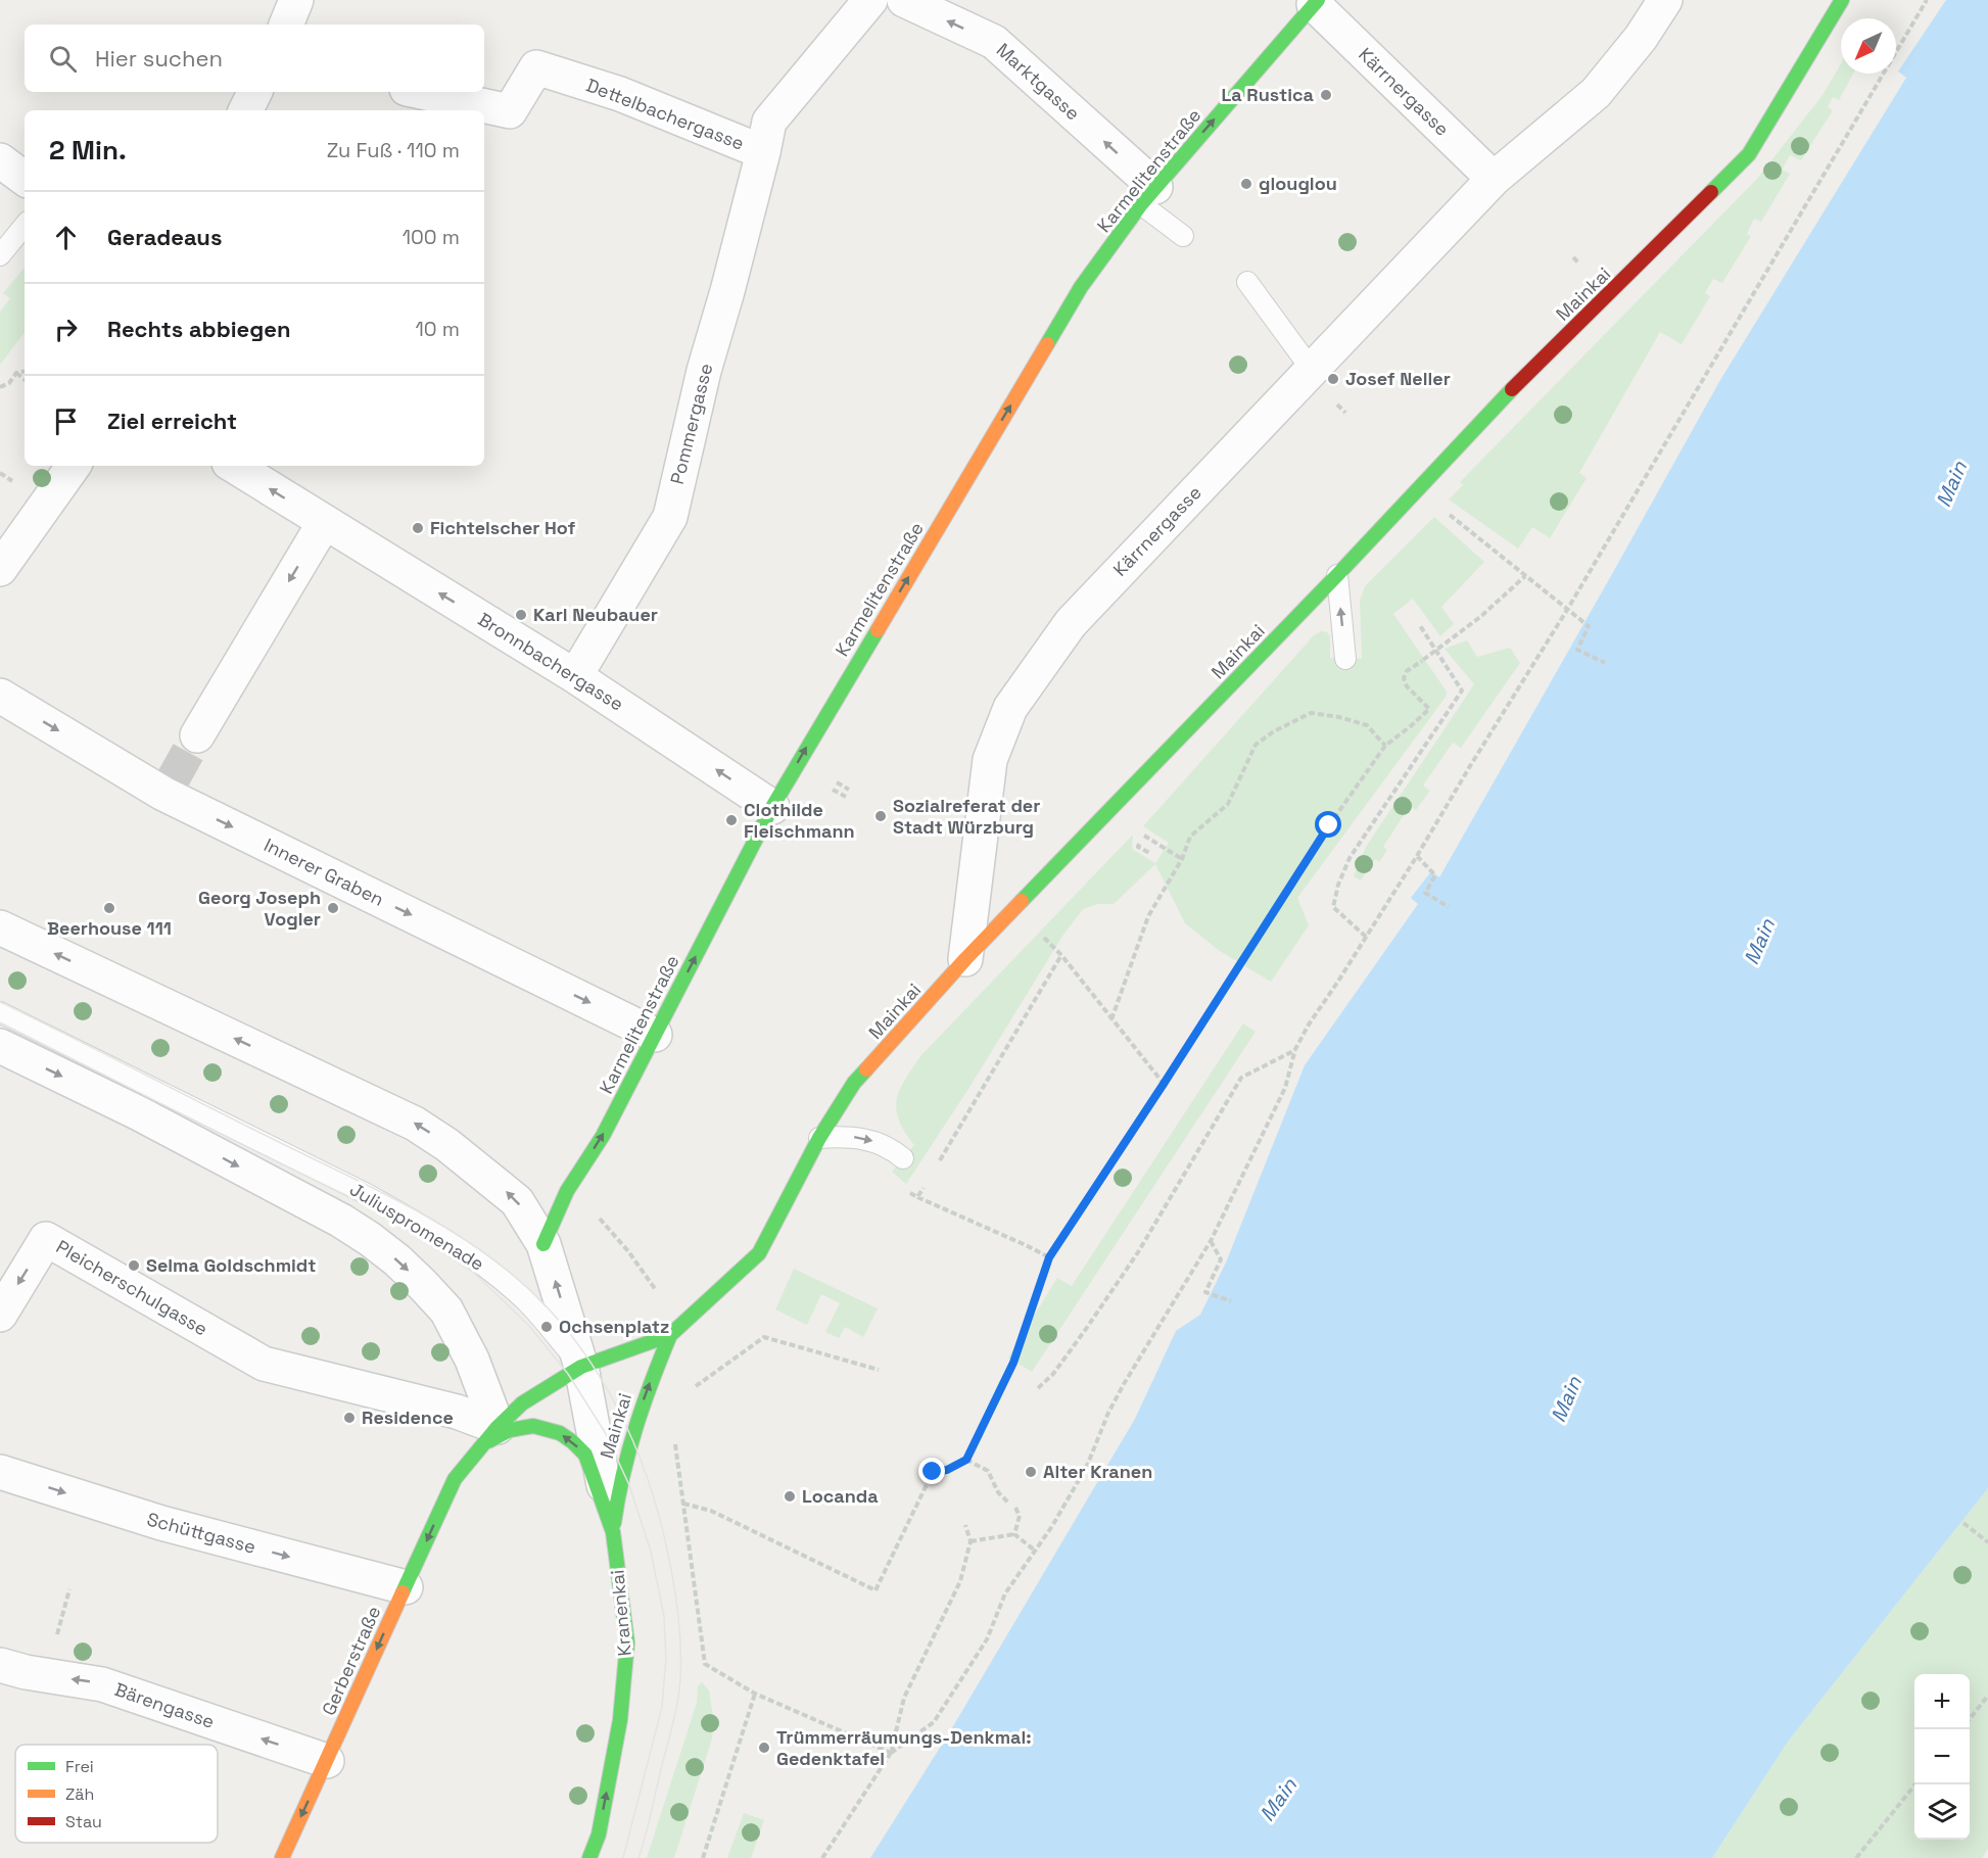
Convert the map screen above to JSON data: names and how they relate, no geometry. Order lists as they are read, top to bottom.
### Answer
{
  "streets": {
    "street": [
      "Marktgasse",
      "Kärrnergasse",
      "Dettelbachergasse",
      "Karmelitenstraße",
      "Mainkai",
      "Pommergasse",
      "Bronnbachergasse",
      "Innerer Graben",
      "Juliuspromenade",
      "Pleicherschulgasse",
      "Schüttgasse",
      "Kranenkai",
      "Gerberstraße",
      "Bärengasse"
    ]
  },
  "crossings": [
    ["Marktgasse", "Karmelitenstraße"],
    ["Kärrnergasse", "Karmelitenstraße"],
    ["Kärrnergasse", "Mainkai"],
    ["Dettelbachergasse", "Pommergasse"],
    ["Karmelitenstraße", "Bronnbachergasse"],
    ["Karmelitenstraße", "Innerer Graben"],
    ["Mainkai", "Juliuspromenade"],
    ["Mainkai", "Kranenkai"],
    ["Mainkai", "Gerberstraße"],
    ["Pommergasse", "Bronnbachergasse"],
    ["Juliuspromenade", "Pleicherschulgasse"],
    ["Juliuspromenade", "Kranenkai"],
    ["Juliuspromenade", "Gerberstraße"],
    ["Pleicherschulgasse", "Gerberstraße"],
    ["Schüttgasse", "Gerberstraße"],
    ["Kranenkai", "Gerberstraße"],
    ["Gerberstraße", "Bärengasse"]
  ],
  "one_way": [
    "Marktgasse",
    "Karmelitenstraße",
    "Bronnbachergasse",
    "Schüttgasse",
    "Kranenkai",
    "Bärengasse"
  ],
  "water": ["Main"],
  "places": [
    "La Rustica",
    "glouglou",
    "Josef Neller",
    "Fichtelscher Hof",
    "Karl Neubauer",
    "Sozialreferat der Stadt Würzburg",
    "Clothilde Fleischmann",
    "Beerhouse 111",
    "Georg Joseph Vogler",
    "Selma Goldschmidt",
    "Ochsenplatz",
    "Residence",
    "Alter Kranen",
    "Locanda",
    "Trümmerräumungs-Denkmal: Gedenktafel"
  ],
  "legend": ["Frei", "Zäh", "Stau"],
  "north": "bottom left",
  "page": {
    "search": "Hier suchen",
    "heading": ["2 Min.", "Zu Fuß · 110 m"],
    "list": [
      ["Geradeaus", "100 m"],
      ["Rechts abbiegen", "10 m"],
      "Ziel erreicht"
    ],
    "map_buttons": ["+", "−"]
  }
}
